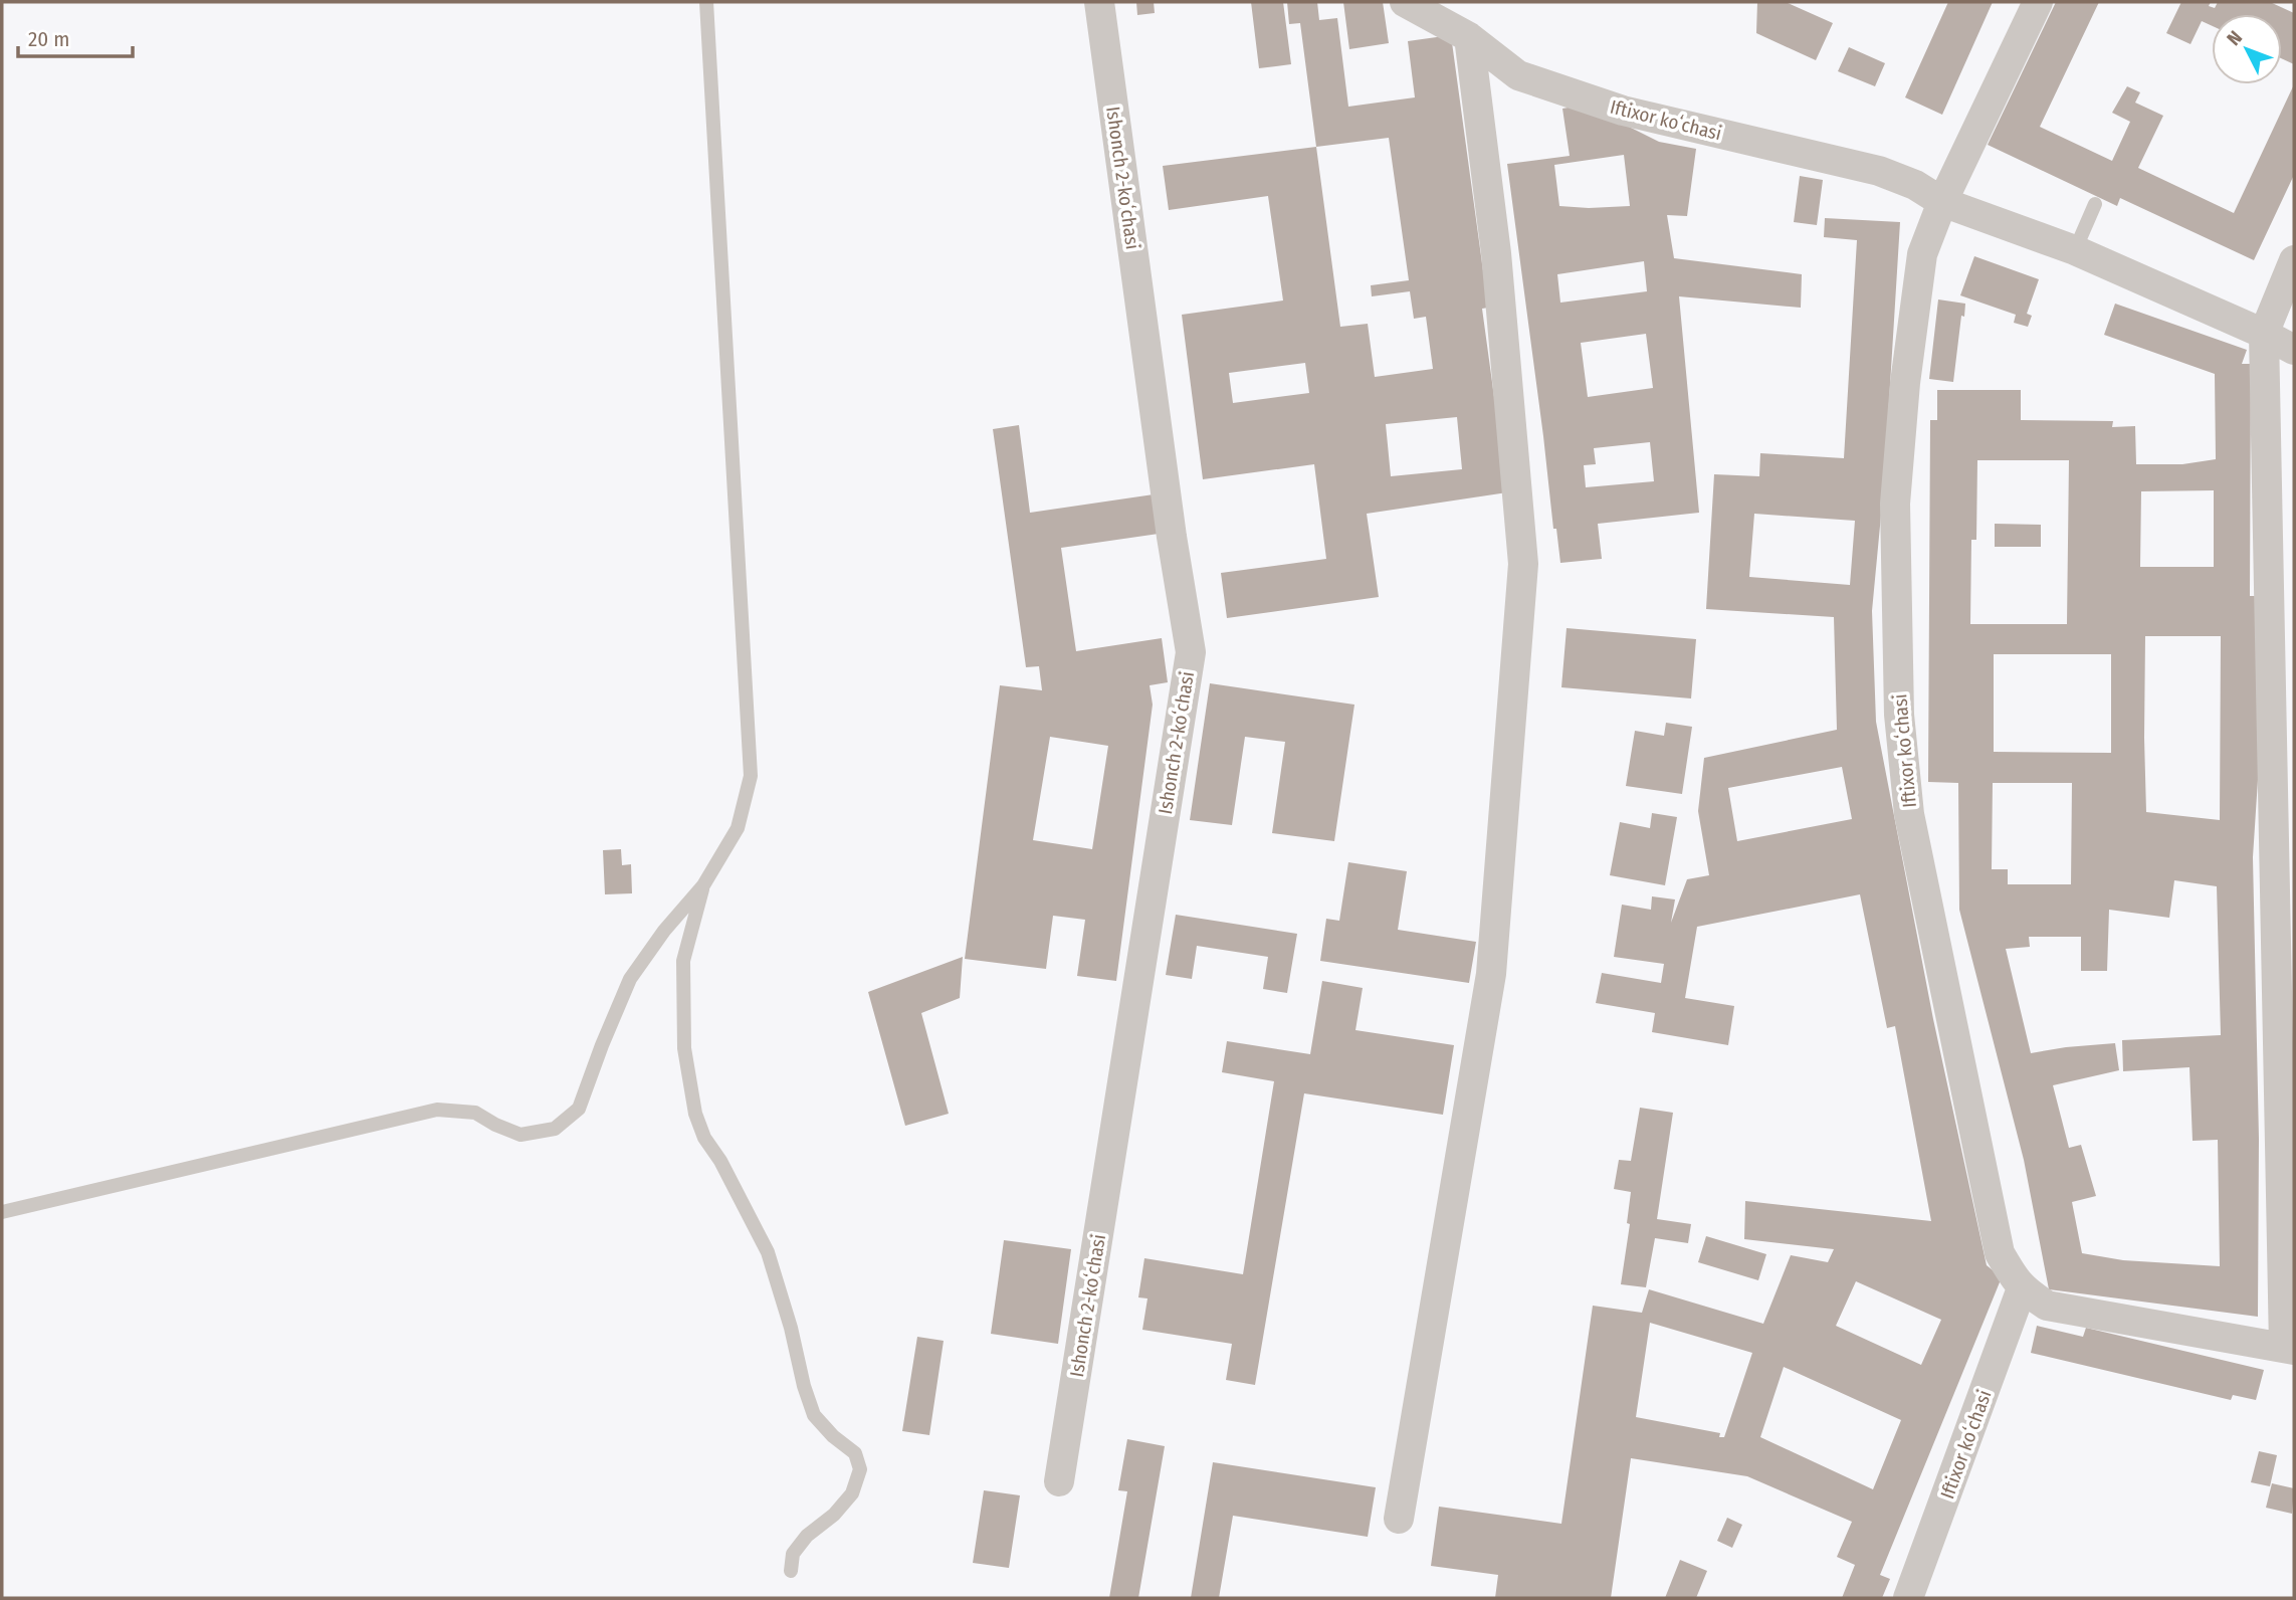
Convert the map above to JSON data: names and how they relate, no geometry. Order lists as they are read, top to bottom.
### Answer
{
  "streets": {
    "street": ["Iftixor koʻchasi", "Ishonch 2-koʻchasi"]
  },
  "scale_bar": "20 m",
  "north": "top left"
}
